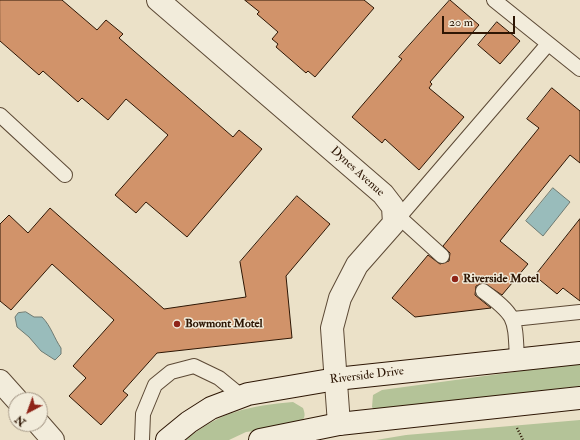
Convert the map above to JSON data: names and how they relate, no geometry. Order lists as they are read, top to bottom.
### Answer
{
  "streets": {
    "street": ["Dynes Avenue", "Riverside Drive"]
  },
  "places": ["Riverside Motel", "Bowmont Motel"],
  "scale_bar": "20 m",
  "north": "bottom left"
}
